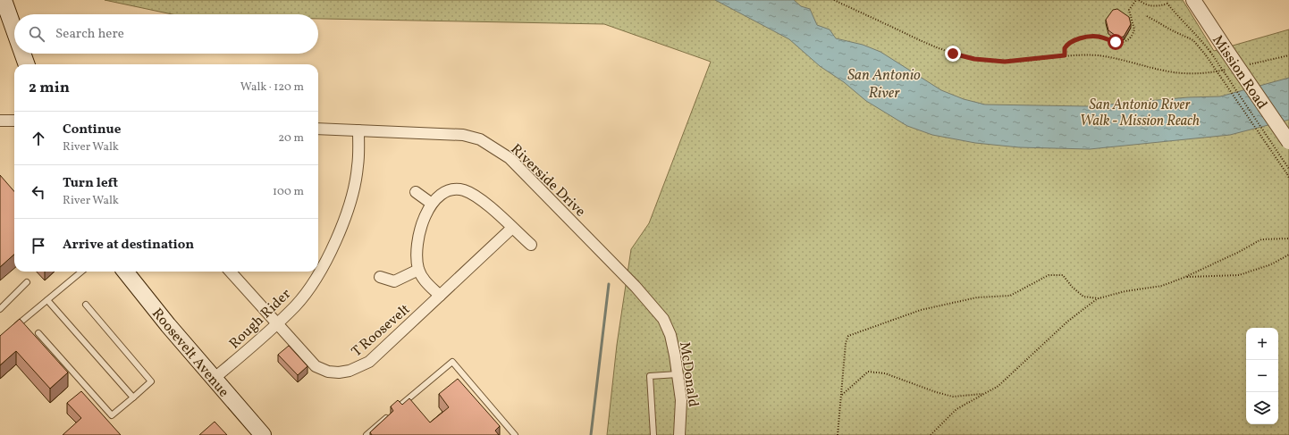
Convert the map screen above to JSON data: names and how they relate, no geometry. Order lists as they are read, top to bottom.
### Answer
{
  "streets": {
    "main road": ["Roosevelt Avenue"],
    "street": [
      "Mission Road",
      "Riverside Drive",
      "Rough Rider",
      "T Roosevelt",
      "McDonald"
    ]
  },
  "crossings": [
    ["Riverside Drive", "Rough Rider"],
    ["Riverside Drive", "McDonald"],
    ["Rough Rider", "T Roosevelt"],
    ["Rough Rider", "Roosevelt Avenue"]
  ],
  "water": ["San Antonio River"],
  "parks": ["San Antonio River Walk - Mission Reach"],
  "page": {
    "search": "Search here",
    "heading": ["2 min", "Walk · 120 m"],
    "list": [
      ["Continue", "River Walk", "20 m"],
      ["Turn left", "River Walk", "100 m"],
      "Arrive at destination"
    ],
    "map_buttons": ["+", "−"]
  }
}
